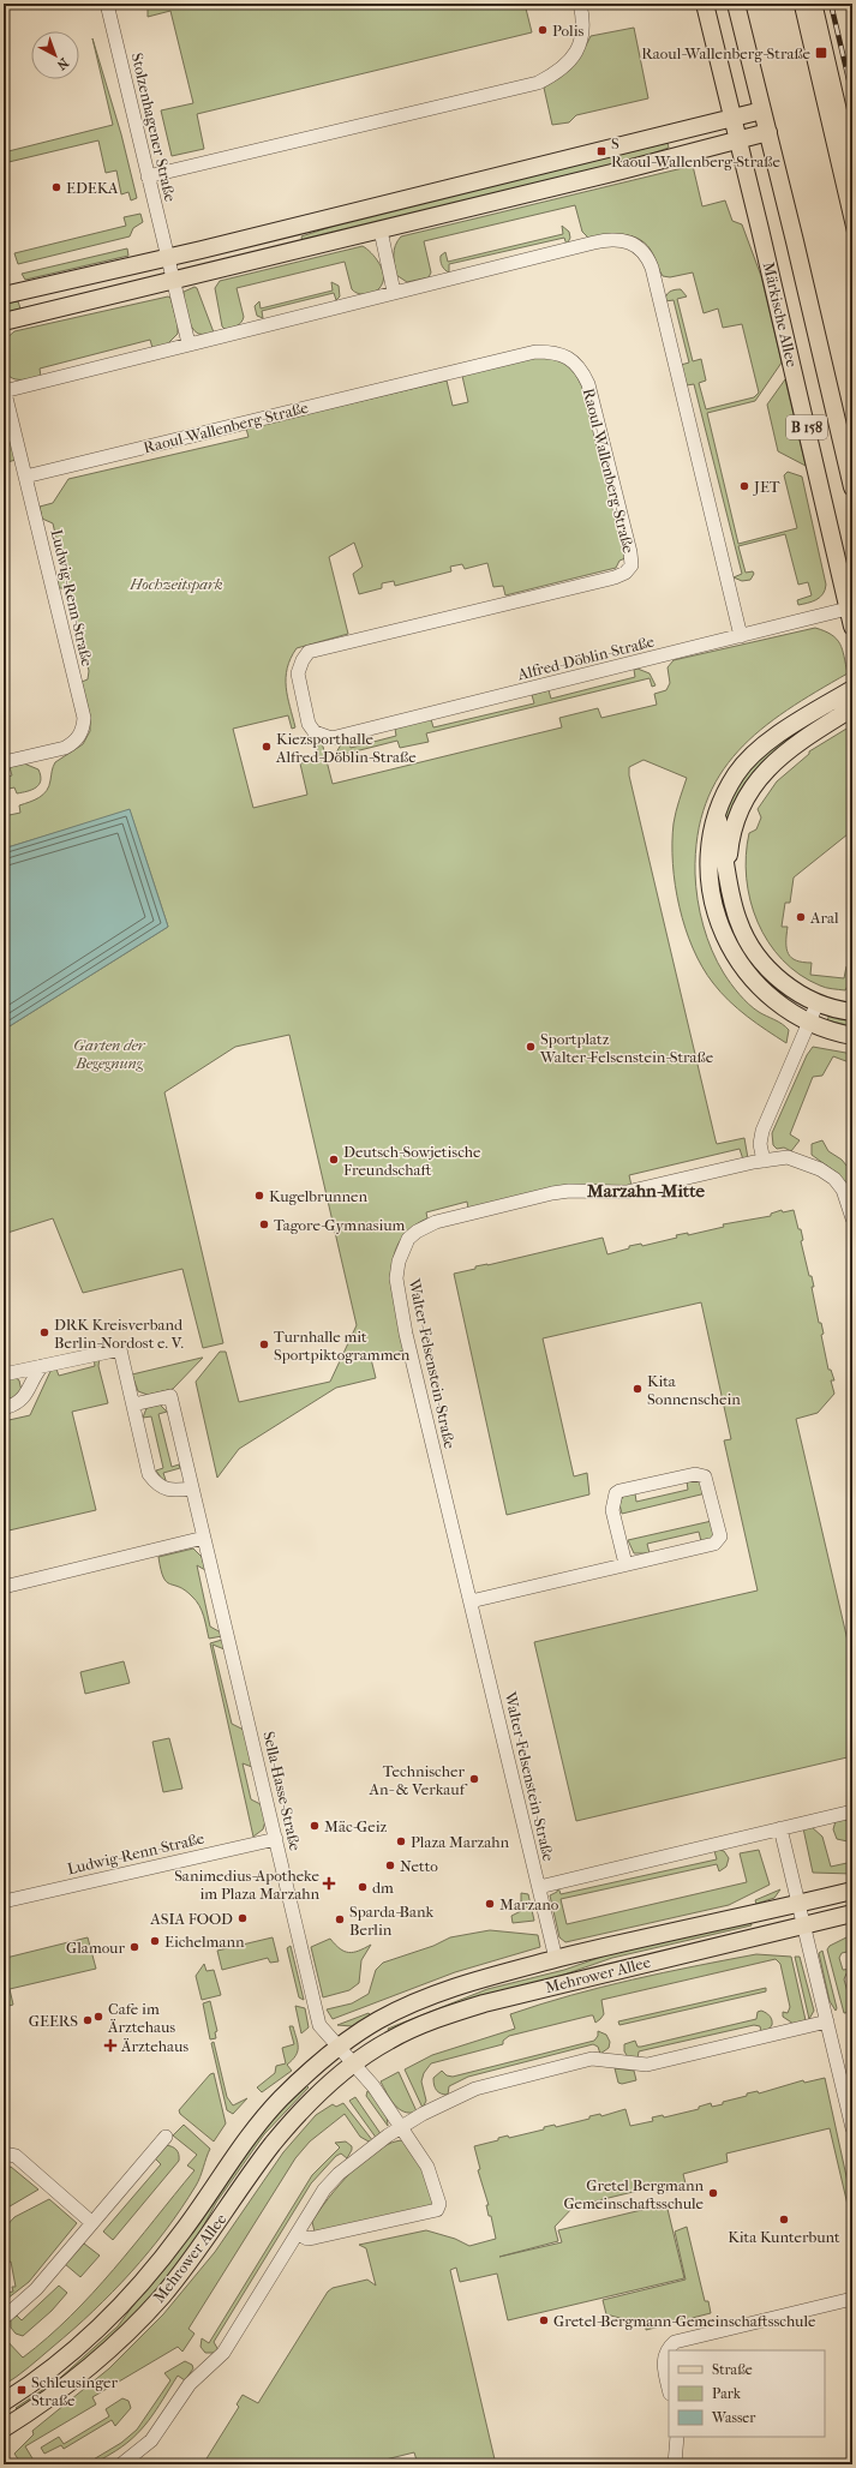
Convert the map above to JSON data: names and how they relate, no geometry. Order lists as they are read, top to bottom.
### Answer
{
  "streets": {
    "main road": ["Märkische Allee", "B 158", "Mehrower Allee"],
    "street": [
      "Stolzenhagener Straße",
      "Raoul-Wallenberg-Straße",
      "Ludwig-Renn-Straße",
      "Alfred-Döblin-Straße",
      "Walter-Felsenstein-Straße",
      "Sella-Hasse-Straße"
    ]
  },
  "crossings": [
    ["Märkische Allee", "Alfred-Döblin-Straße"],
    ["Raoul-Wallenberg-Straße", "Ludwig-Renn-Straße"],
    ["Raoul-Wallenberg-Straße", "Alfred-Döblin-Straße"],
    ["Ludwig-Renn-Straße", "Sella-Hasse-Straße"],
    ["Walter-Felsenstein-Straße", "Mehrower Allee"],
    ["Sella-Hasse-Straße", "Mehrower Allee"]
  ],
  "districts": ["Marzahn-Mitte"],
  "parks": ["Hochzeitspark", "Garten der Begegnung"],
  "places": {
    "other": [
      "Polis",
      "EDEKA",
      "JET",
      "Kiezsporthalle Alfred-Döblin-Straße",
      "Aral",
      "Sportplatz Walter-Felsenstein-Straße",
      "Deutsch-Sowjetische Freundschaft",
      "Kugelbrunnen",
      "Tagore-Gymnasium",
      "DRK Kreisverband Berlin-Nordost e. V.",
      "Turnhalle mit Sportpiktogrammen",
      "Kita Sonnenschein",
      "Technischer An- & Verkauf",
      "Mäc-Geiz",
      "Plaza Marzahn",
      "Netto",
      "dm",
      "Marzano",
      "ASIA FOOD",
      "Sparda-Bank Berlin",
      "Eichelmann",
      "Glamour",
      "Cafe im Ärztehaus",
      "GEERS",
      "Gretel Bergmann Gemeinschaftsschule",
      "Kita Kunterbunt",
      "Gretel-Bergmann-Gemeinschaftsschule"
    ],
    "transit": ["Raoul-Wallenberg-Straße", "S Raoul-Wallenberg-Straße", "Schleusinger Straße"],
    "health": ["Sanimedius-Apotheke im Plaza Marzahn", "Ärztehaus"]
  },
  "legend": ["Straße", "Park", "Wasser"],
  "north": "bottom right"
}
